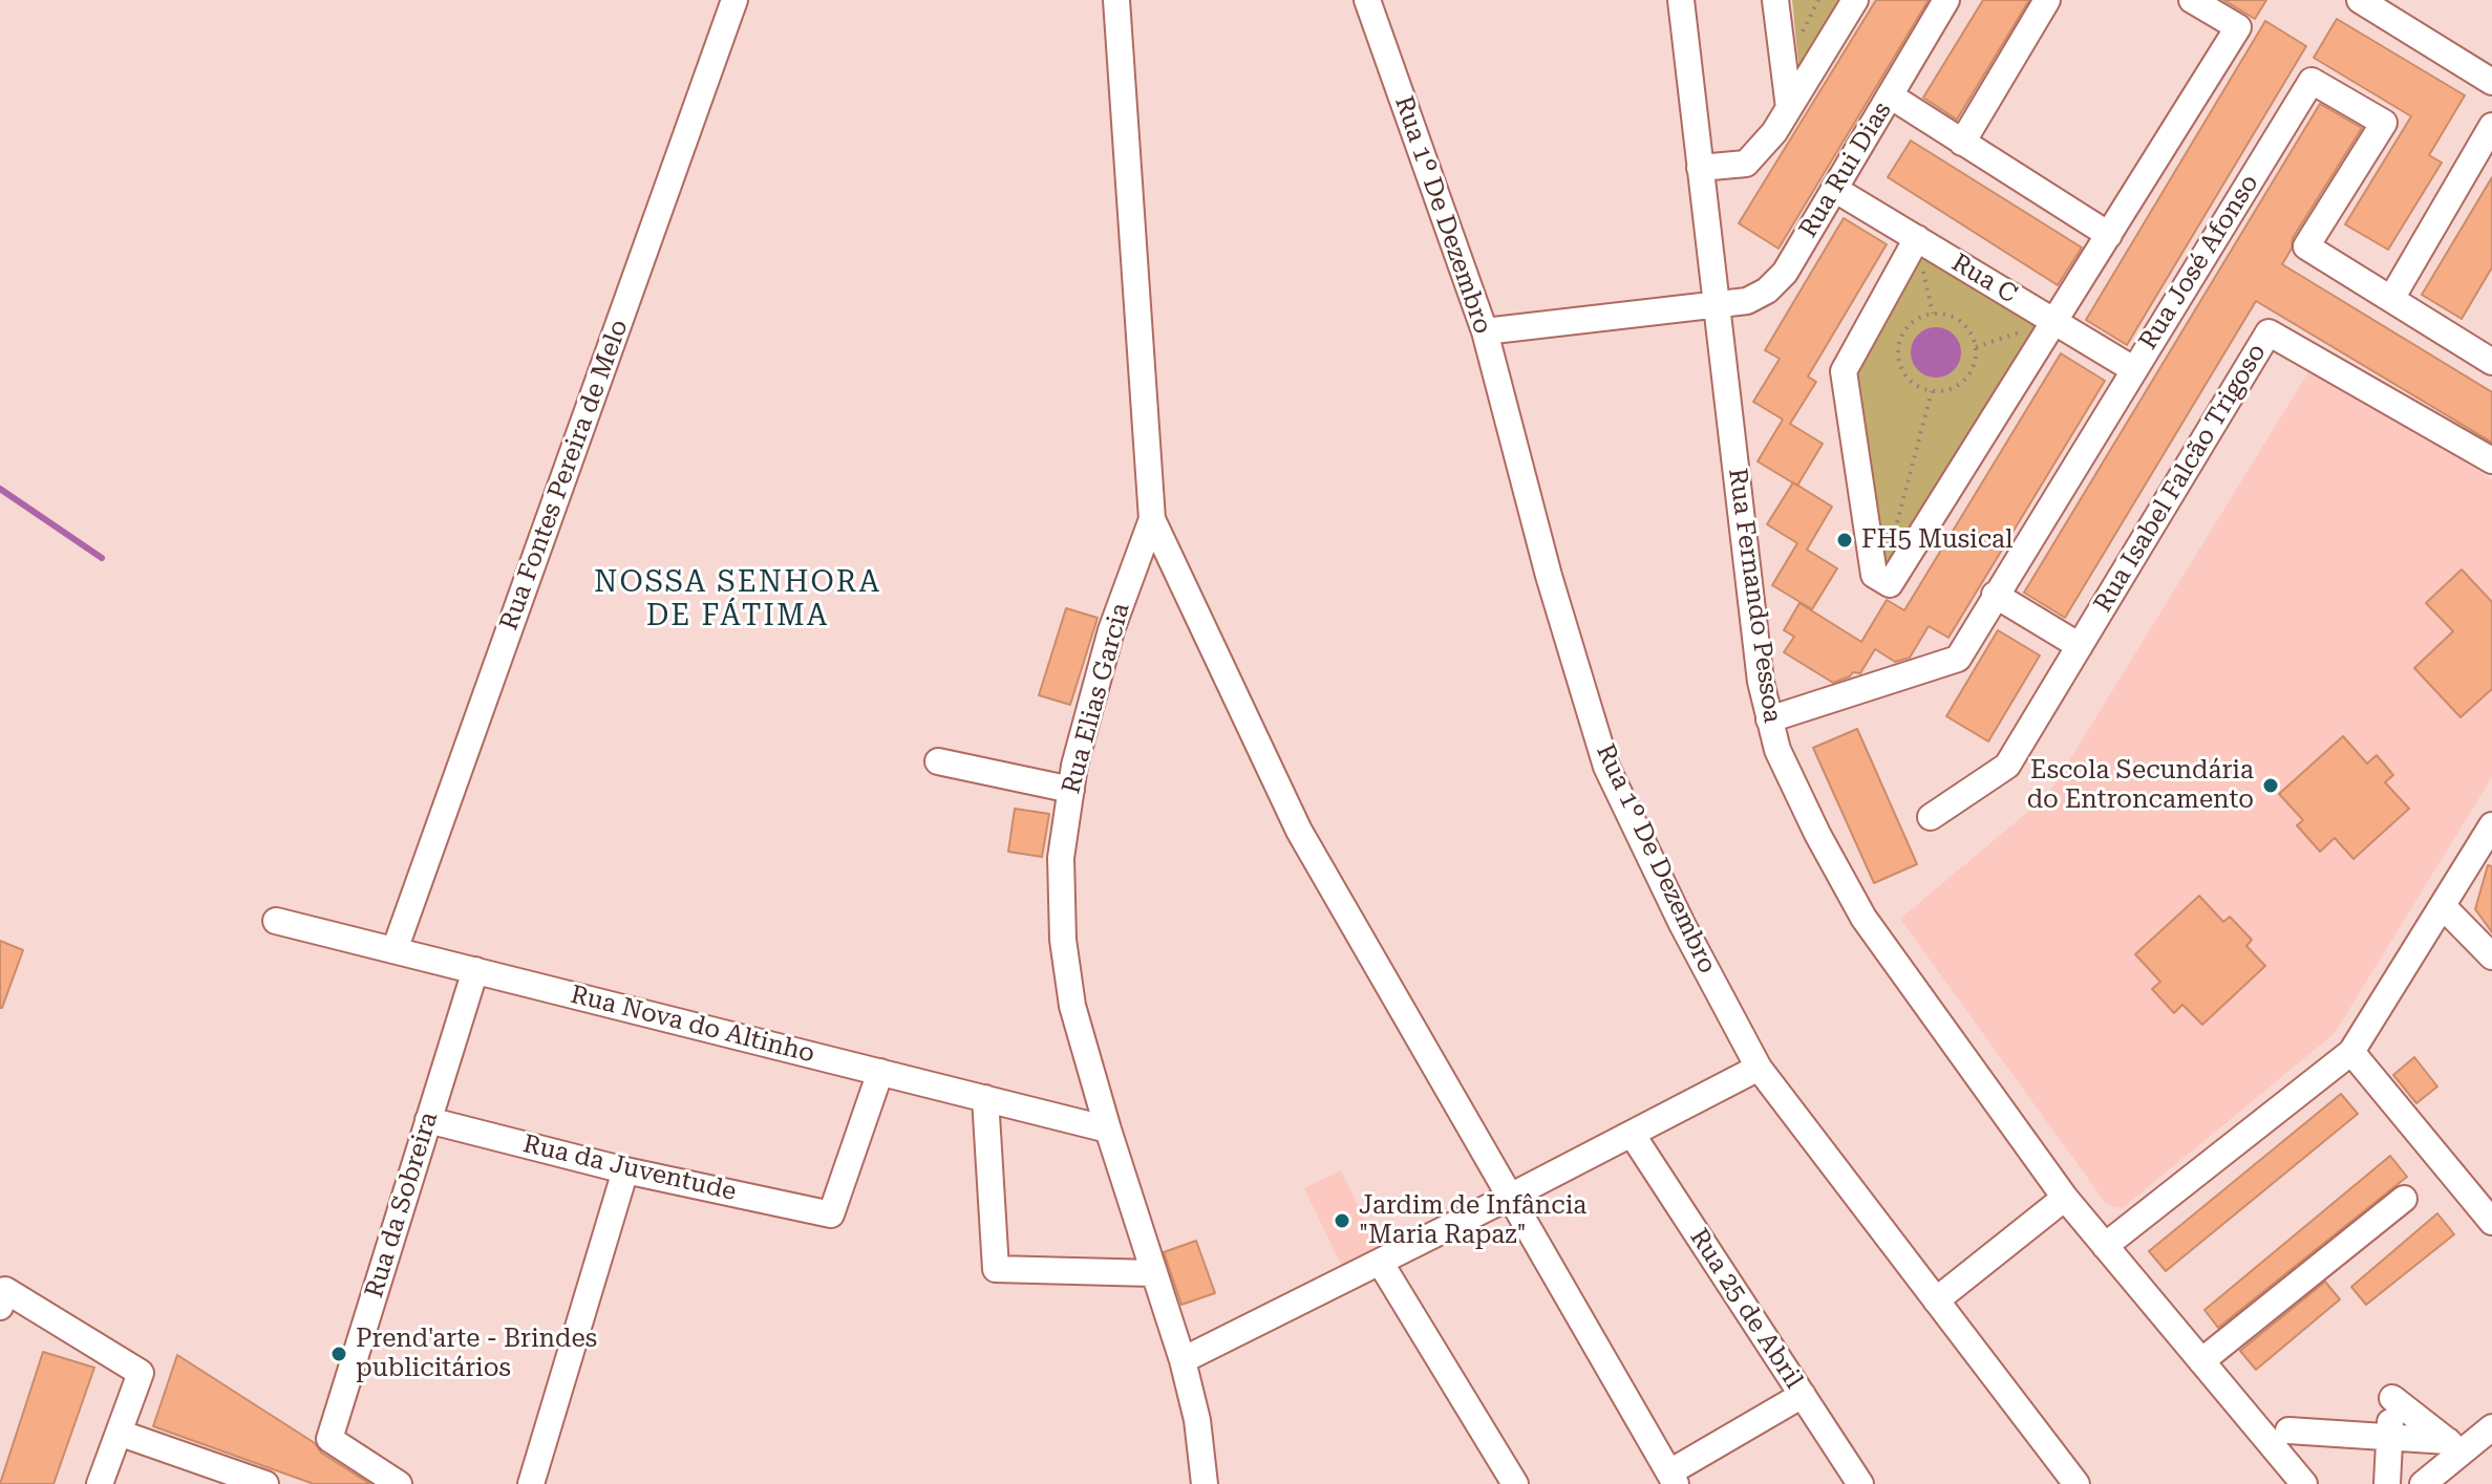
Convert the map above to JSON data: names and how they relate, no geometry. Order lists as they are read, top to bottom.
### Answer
{
  "streets": {
    "street": [
      "Rua Rui Dias",
      "Rua 1º De Dezembro",
      "Rua José Afonso",
      "Rua C",
      "Rua Fontes Pereira de Melo",
      "Rua Isabel Falcão Trigoso",
      "Rua Fernando Pessoa",
      "Rua Elias Garcia",
      "Rua Nova do Altinho",
      "Rua da Juventude",
      "Rua da Sobreira",
      "Rua 25 de Abril"
    ]
  },
  "crossings": [
    ["Rua Rui Dias", "Rua 1º De Dezembro"],
    ["Rua Rui Dias", "Rua C"],
    ["Rua Rui Dias", "Rua Fernando Pessoa"],
    ["Rua José Afonso", "Rua C"],
    ["Rua José Afonso", "Rua Fernando Pessoa"],
    ["Rua Fontes Pereira de Melo", "Rua Nova do Altinho"],
    ["Rua Elias Garcia", "Rua Nova do Altinho"],
    ["Rua Nova do Altinho", "Rua da Juventude"],
    ["Rua Nova do Altinho", "Rua da Sobreira"],
    ["Rua da Juventude", "Rua da Sobreira"]
  ],
  "districts": ["NOSSA SENHORA DE FÁTIMA"],
  "places": [
    "FH5 Musical",
    "Escola Secundária do Entroncamento",
    "Jardim de Infância \"Maria Rapaz\"",
    "Prend'arte - Brindes publicitários"
  ]
}
